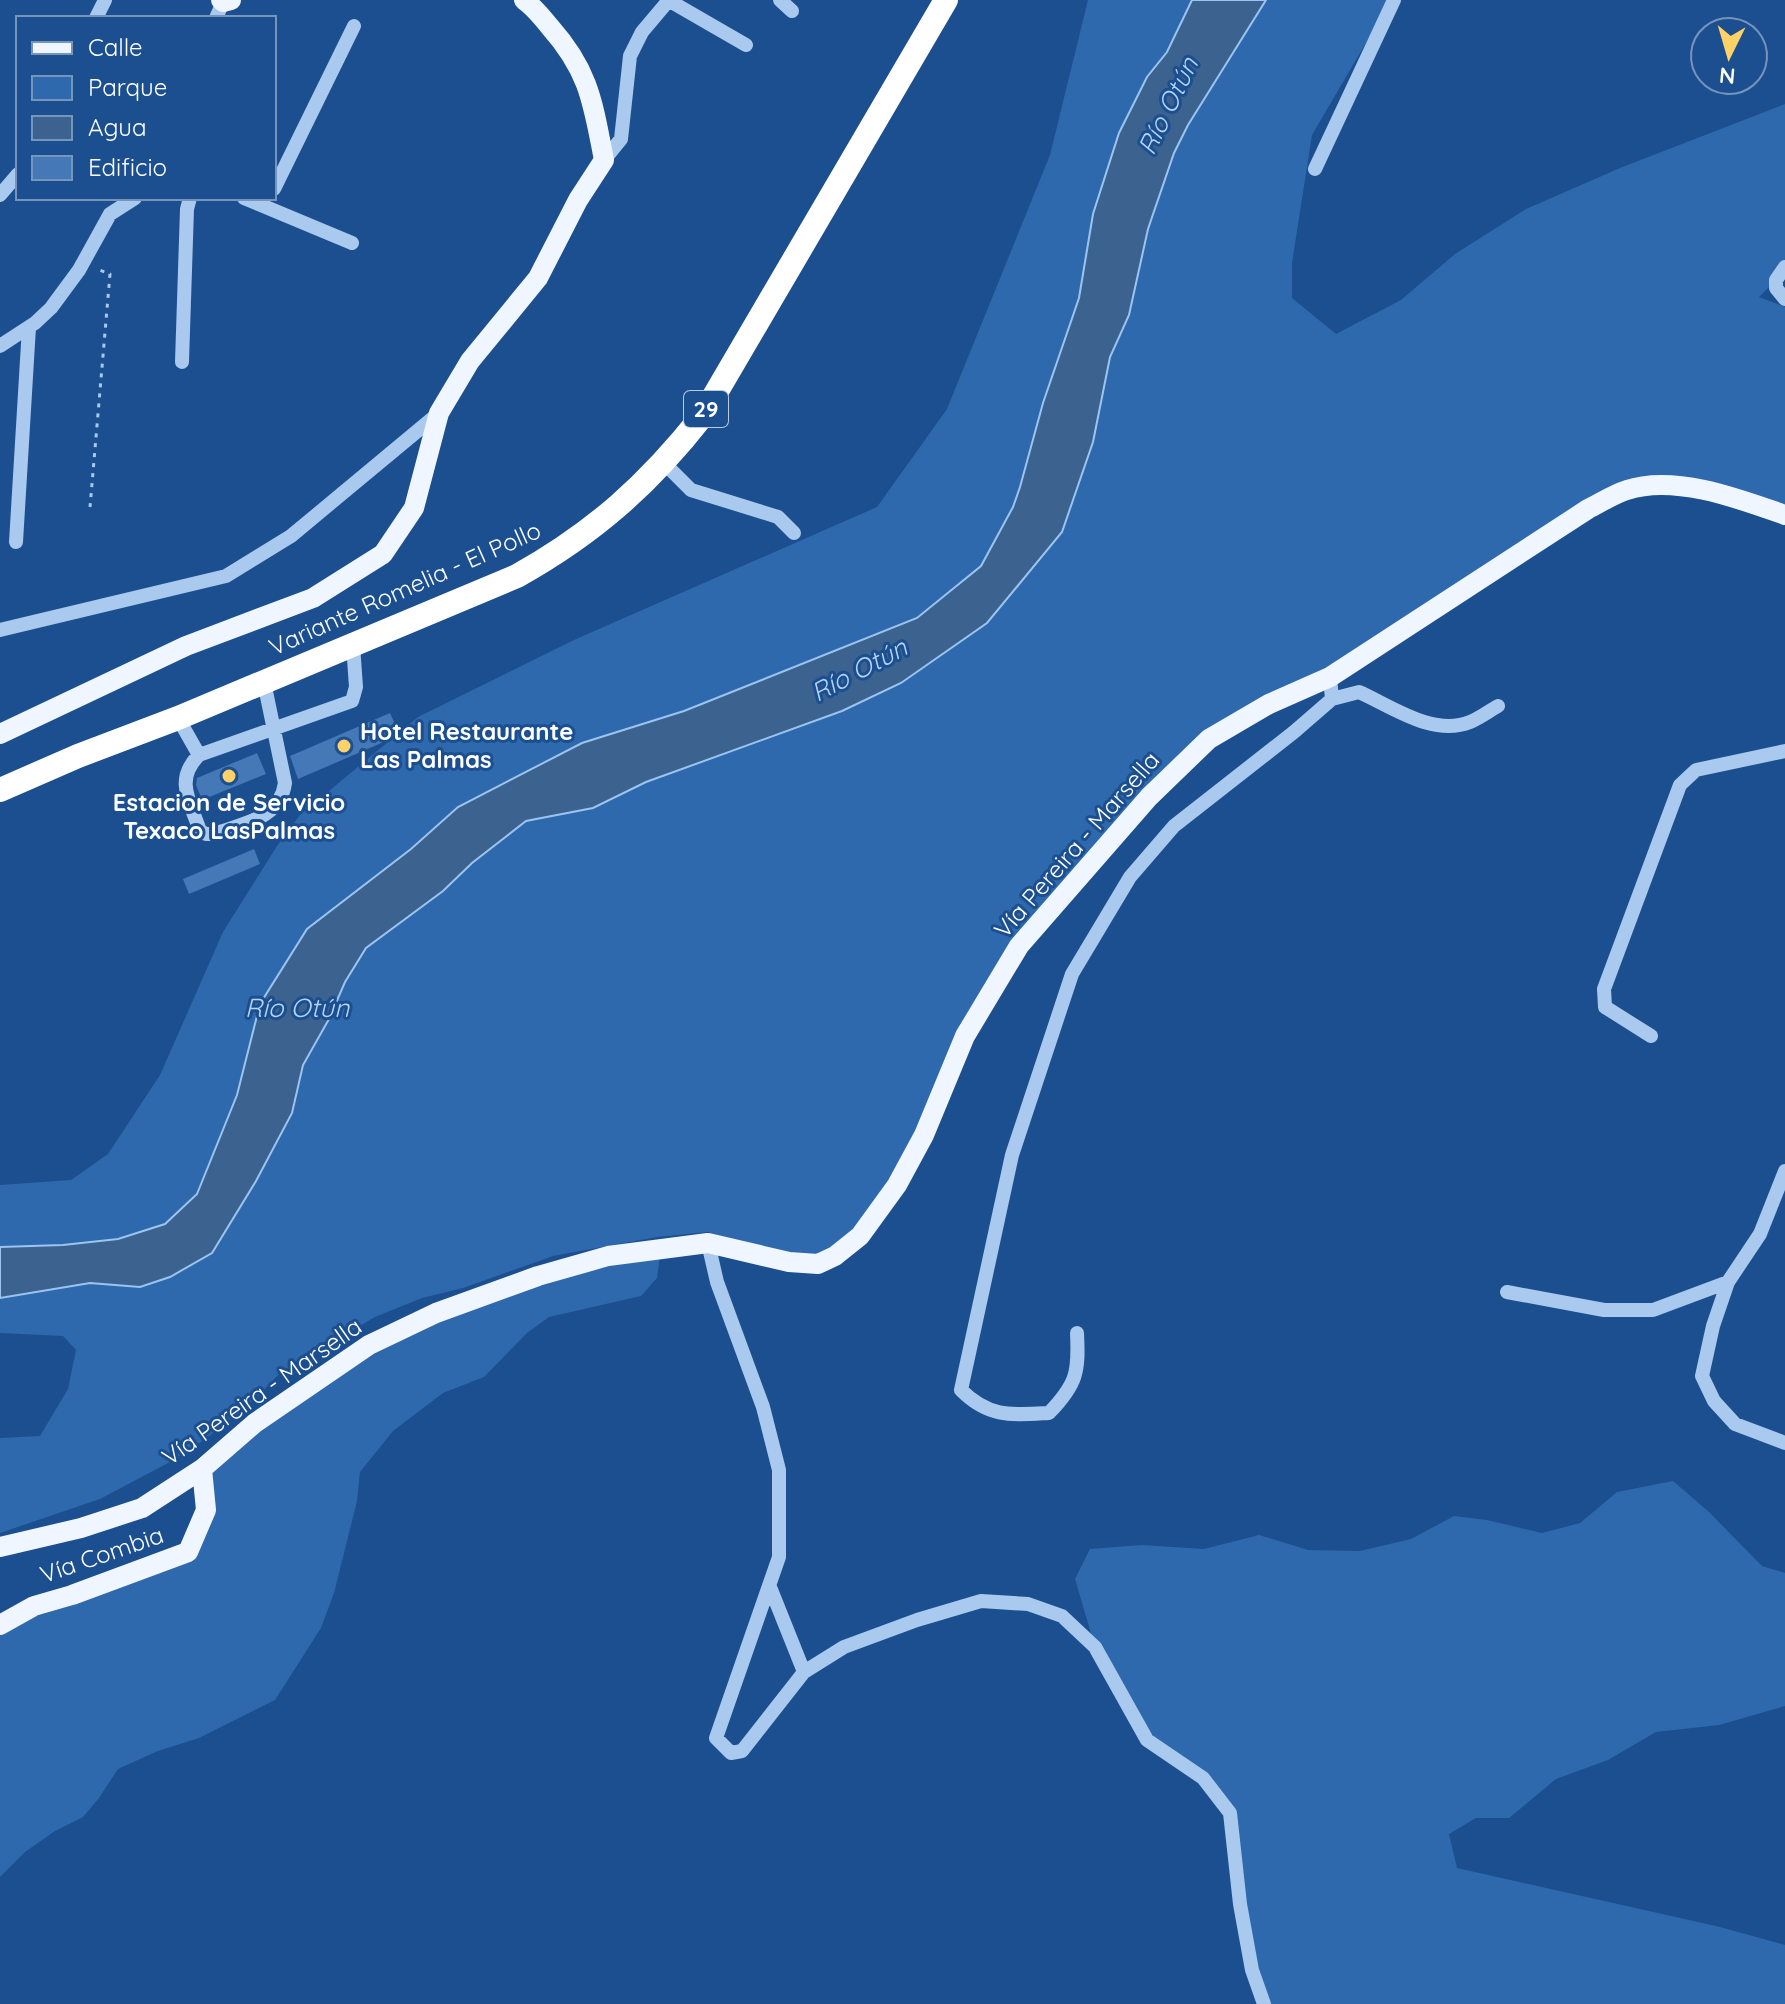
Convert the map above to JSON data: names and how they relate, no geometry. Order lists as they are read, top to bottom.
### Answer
{
  "streets": {
    "highway": ["29", "Variante Romelia - El Pollo"],
    "main road": ["Vía Pereira - Marsella", "Vía Combia"]
  },
  "crossings": [
    ["Vía Pereira - Marsella", "Vía Combia"]
  ],
  "water": ["Río Otún"],
  "places": ["Hotel Restaurante Las Palmas", "Estacion de Servicio Texaco LasPalmas"],
  "legend": [
    "Calle",
    "Parque",
    "Agua",
    "Edificio"
  ],
  "north": "bottom"
}
